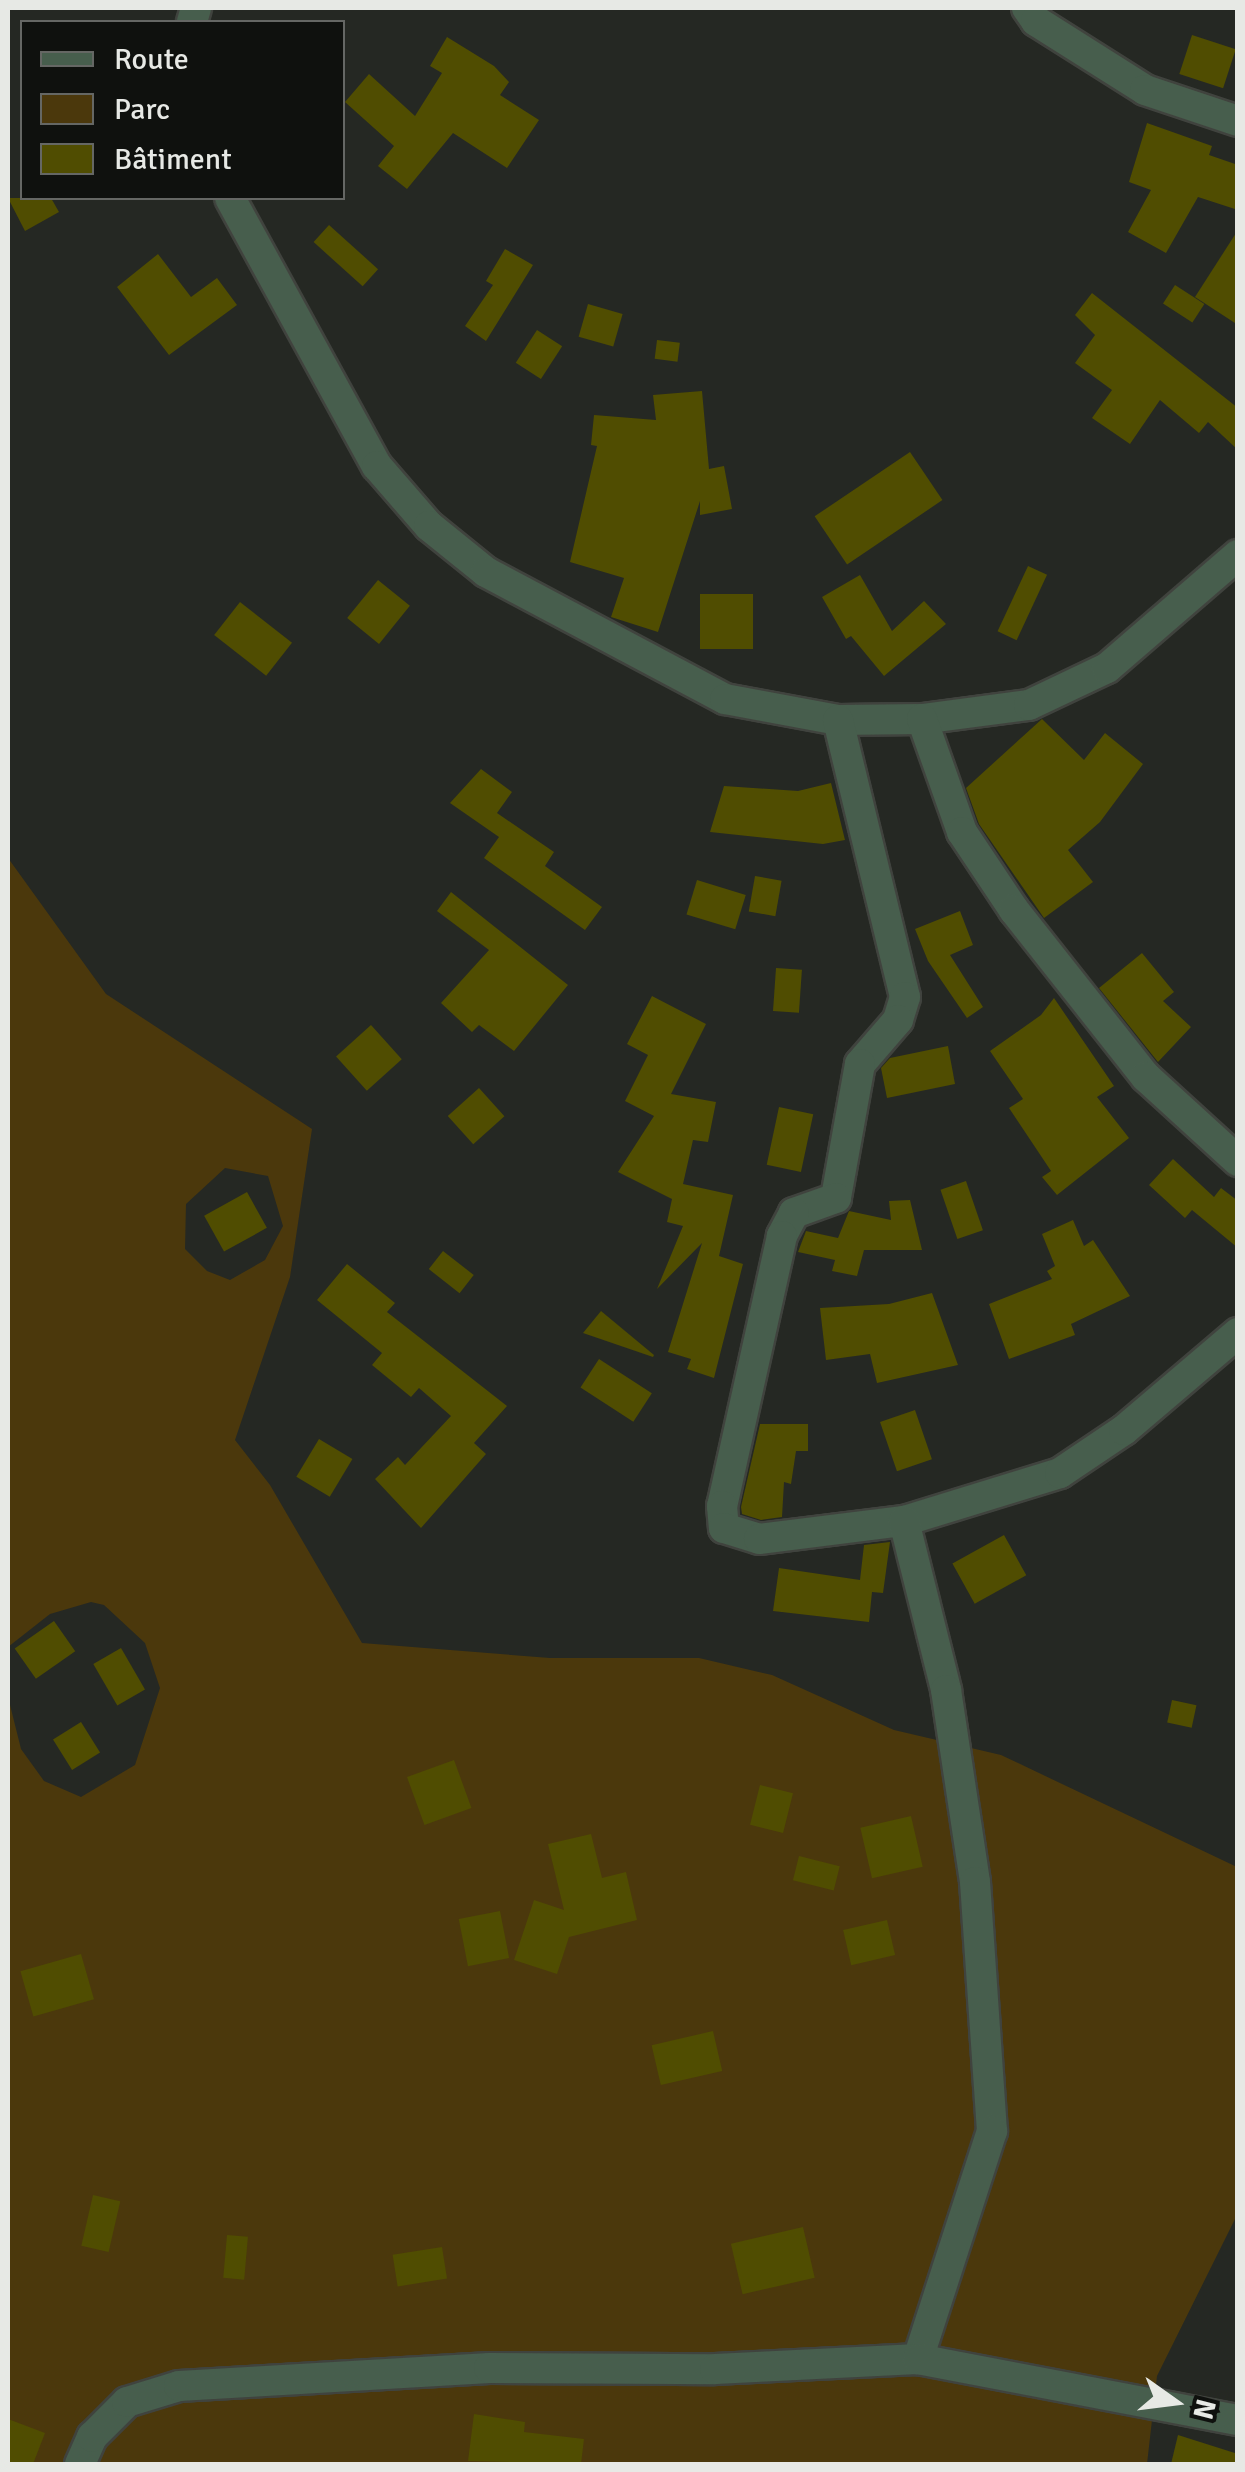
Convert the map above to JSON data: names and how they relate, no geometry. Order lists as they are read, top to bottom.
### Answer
{
  "legend": ["Route", "Parc", "Bâtiment"],
  "north": "right"
}
